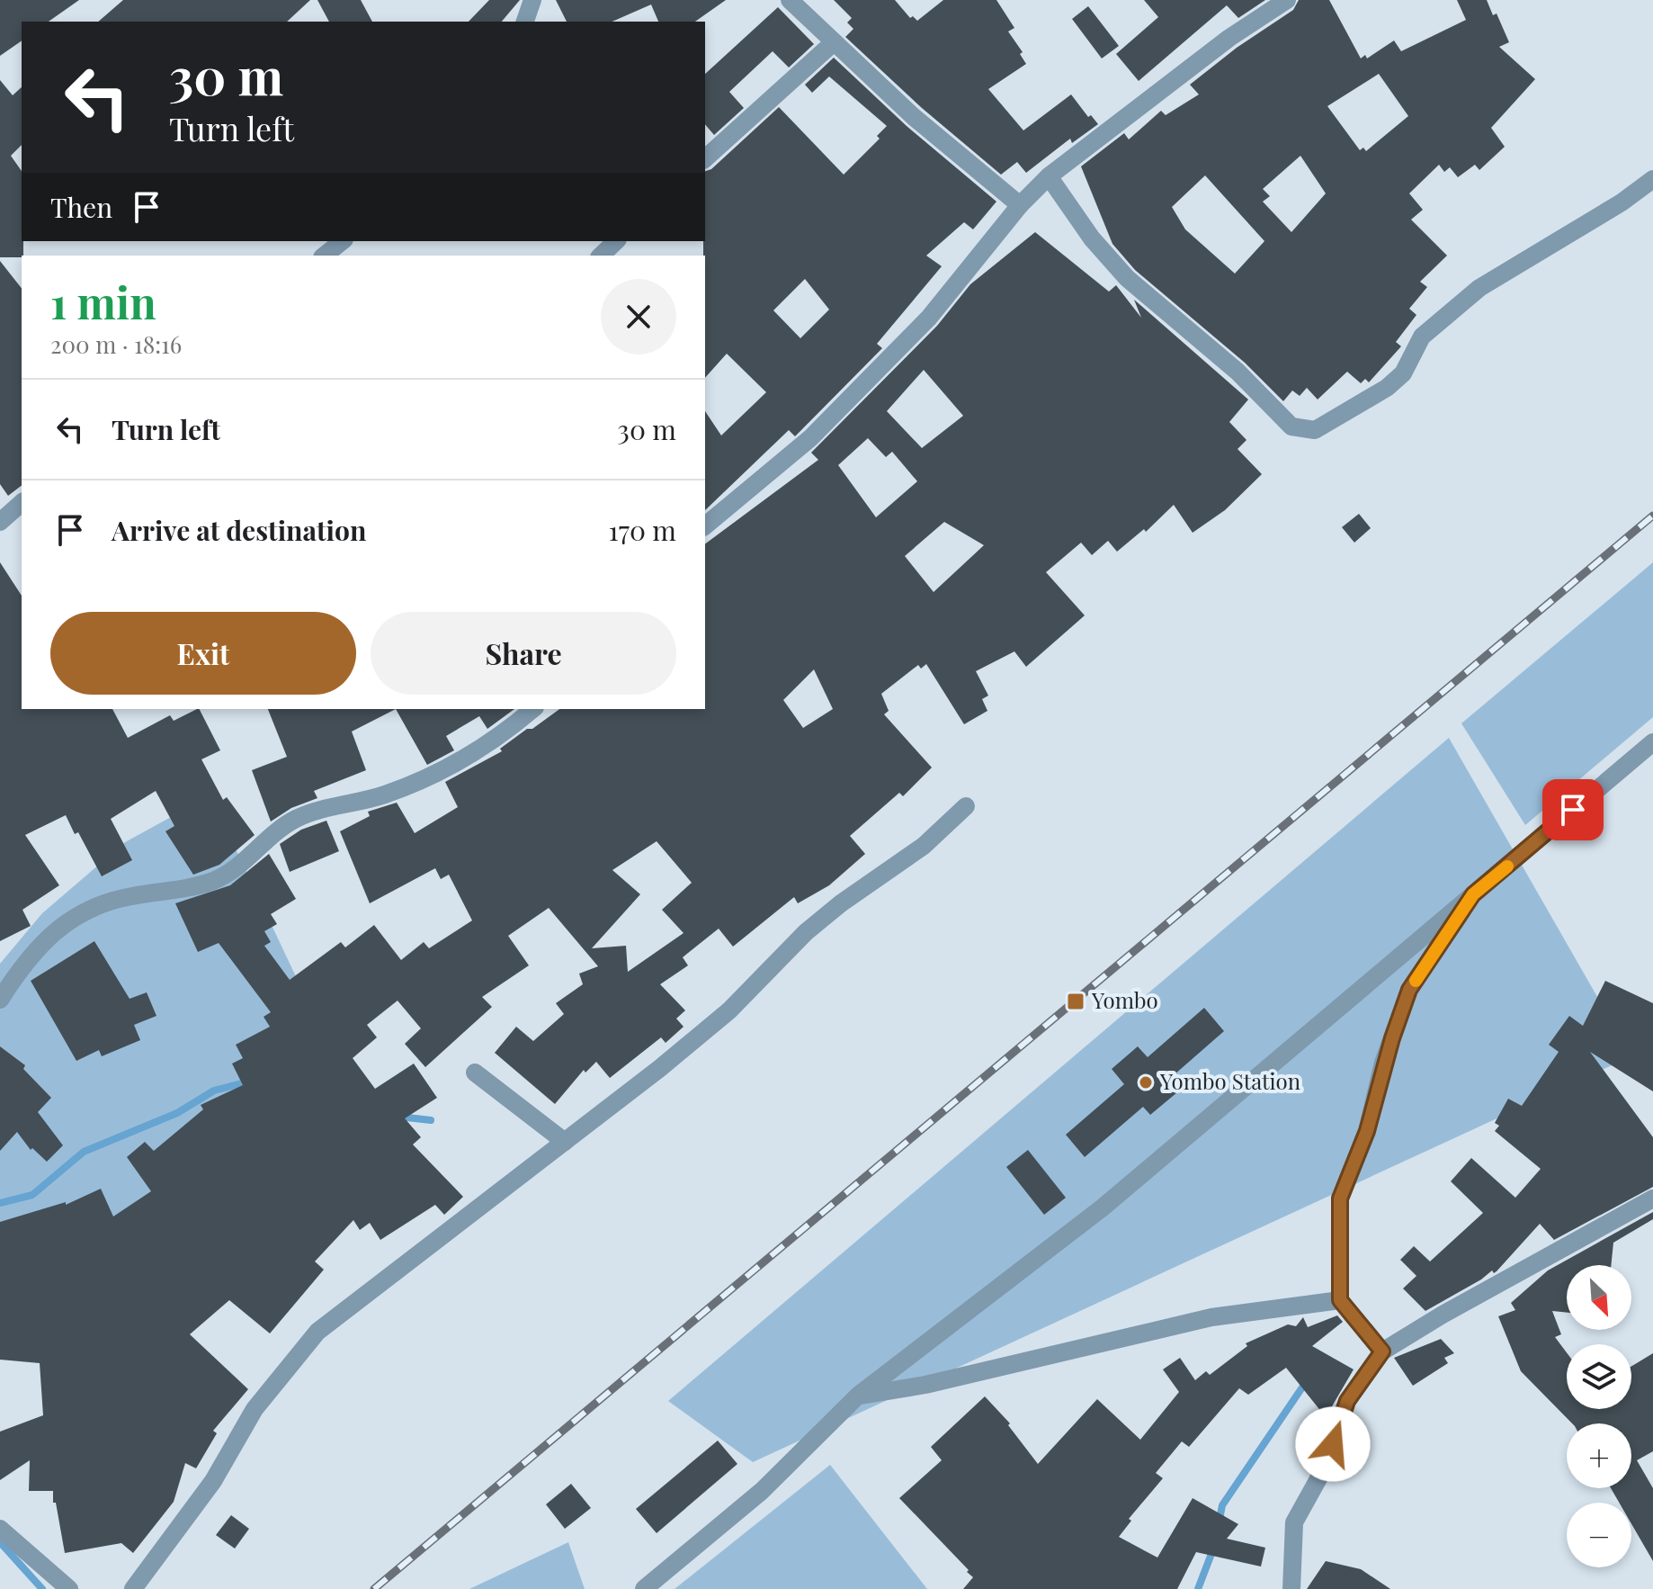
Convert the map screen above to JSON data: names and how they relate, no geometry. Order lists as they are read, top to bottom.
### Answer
{
  "places": {
    "transit": ["Yombo"],
    "other": ["Yombo Station"]
  },
  "north": "bottom right",
  "page": {
    "turn": ["30 m", "Turn left"],
    "then": "Then",
    "heading": ["1 min", "200 m · 18:16"],
    "list": [
      {
        "name": "Turn left",
        "value": "30 m"
      },
      {
        "name": "Arrive at destination",
        "value": "170 m"
      }
    ],
    "buttons": ["Exit", "Share"],
    "map_buttons": ["+", "−"]
  }
}
